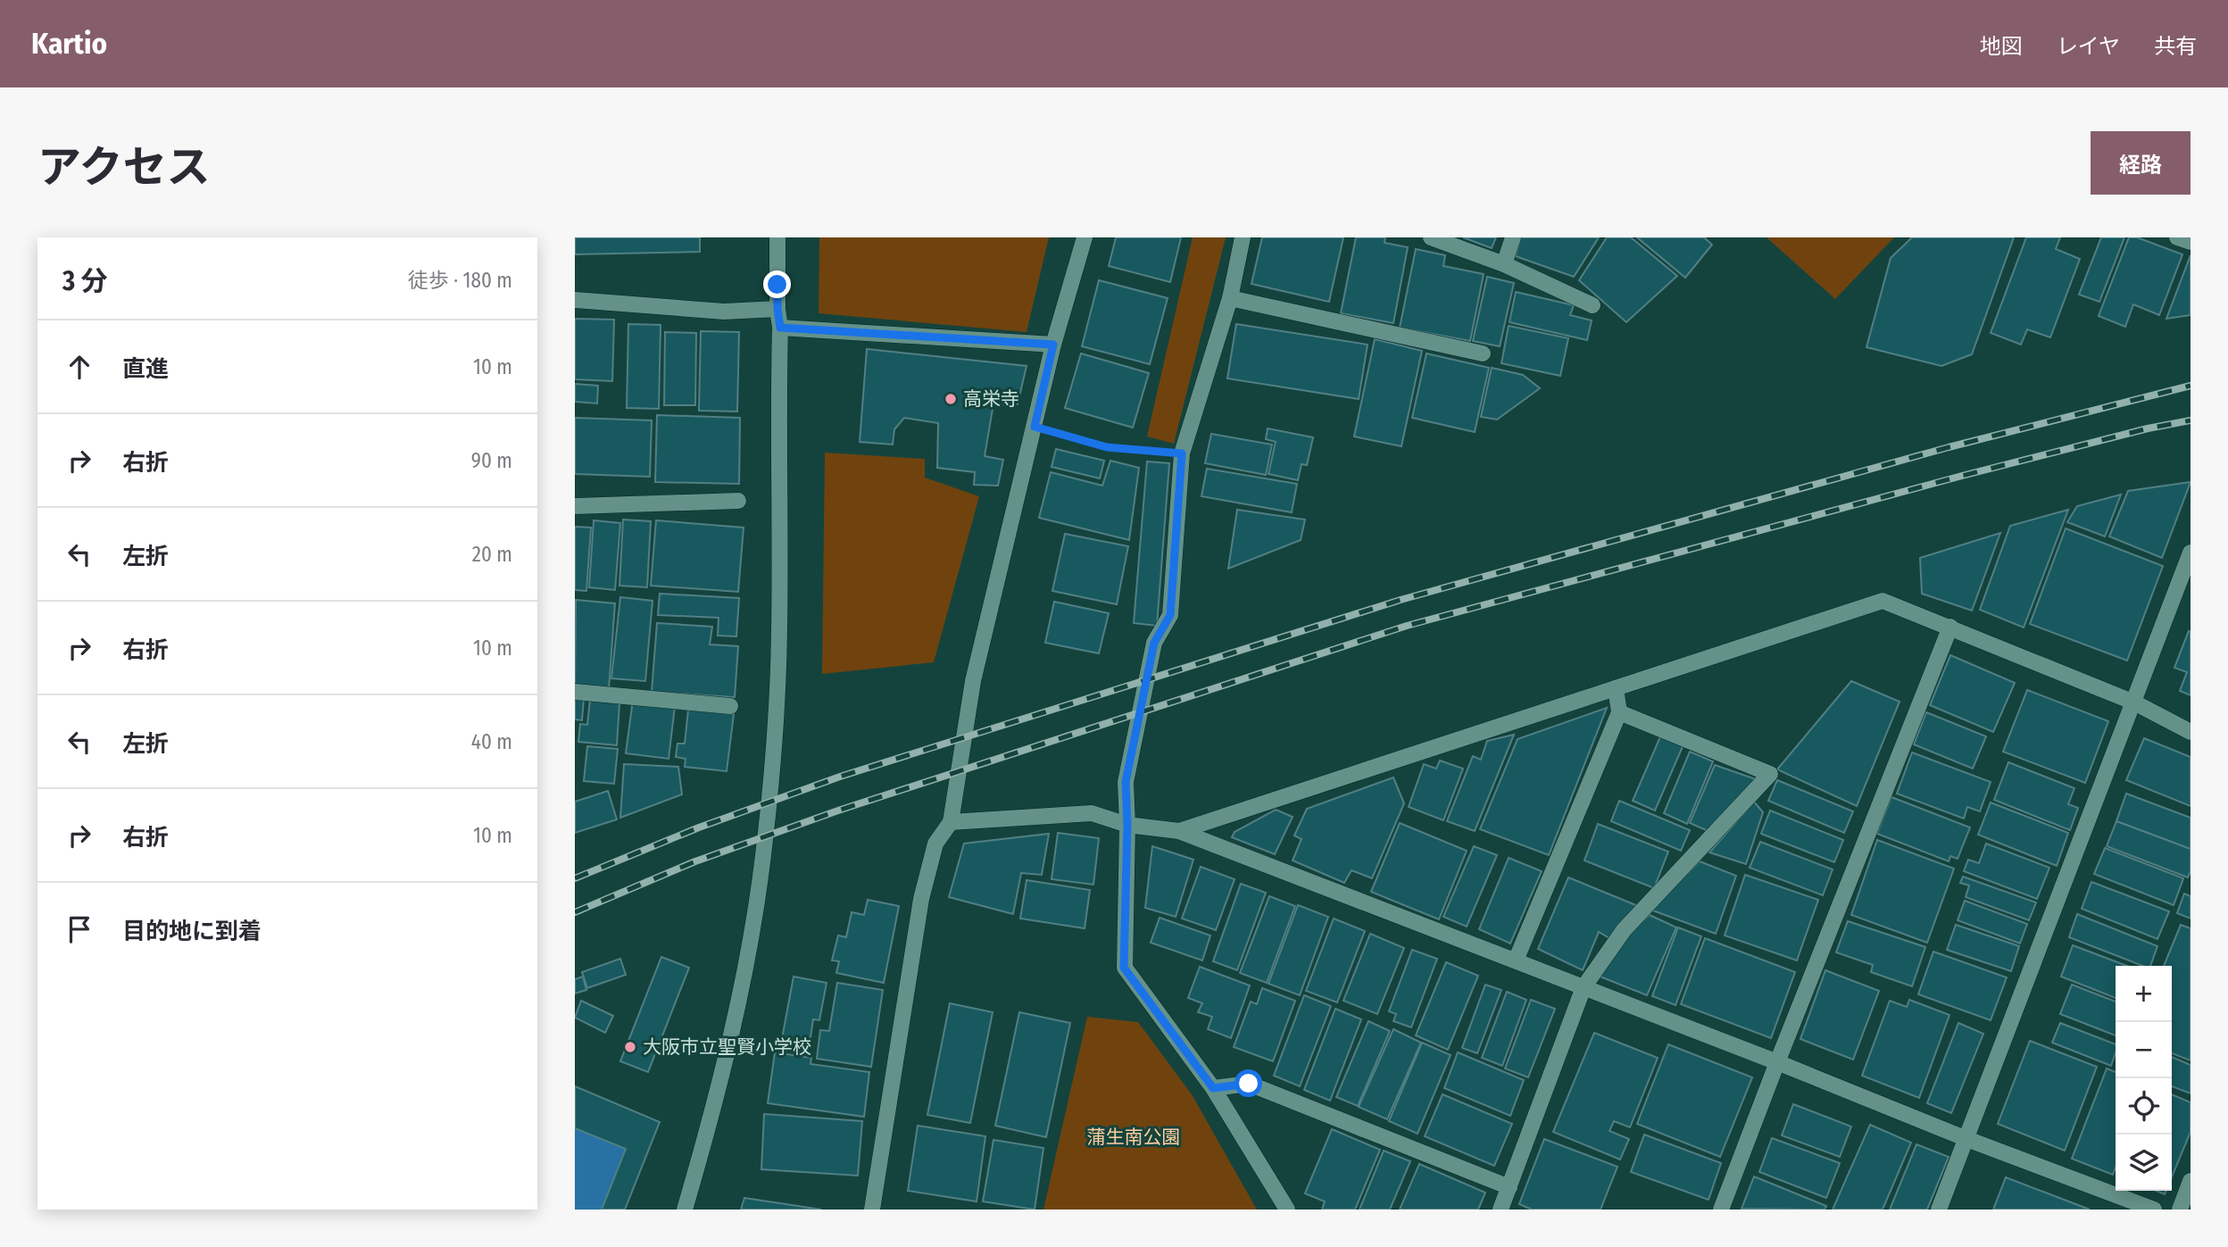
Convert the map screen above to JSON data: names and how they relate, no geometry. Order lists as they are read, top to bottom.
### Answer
{
  "parks": ["蒲生南公園"],
  "places": ["高栄寺", "大阪市立聖賢小学校"],
  "page": {
    "header": "Kartio",
    "nav": ["地図", "レイヤ", "共有"],
    "title": "アクセス",
    "buttons": "経路",
    "heading": ["3 分", "徒歩 · 180 m"],
    "list": [
      ["直進", "10 m"],
      ["右折", "90 m"],
      ["左折", "20 m"],
      ["右折", "10 m"],
      ["左折", "40 m"],
      ["右折", "10 m"],
      "目的地に到着"
    ],
    "map_buttons": ["+", "−"]
  }
}
